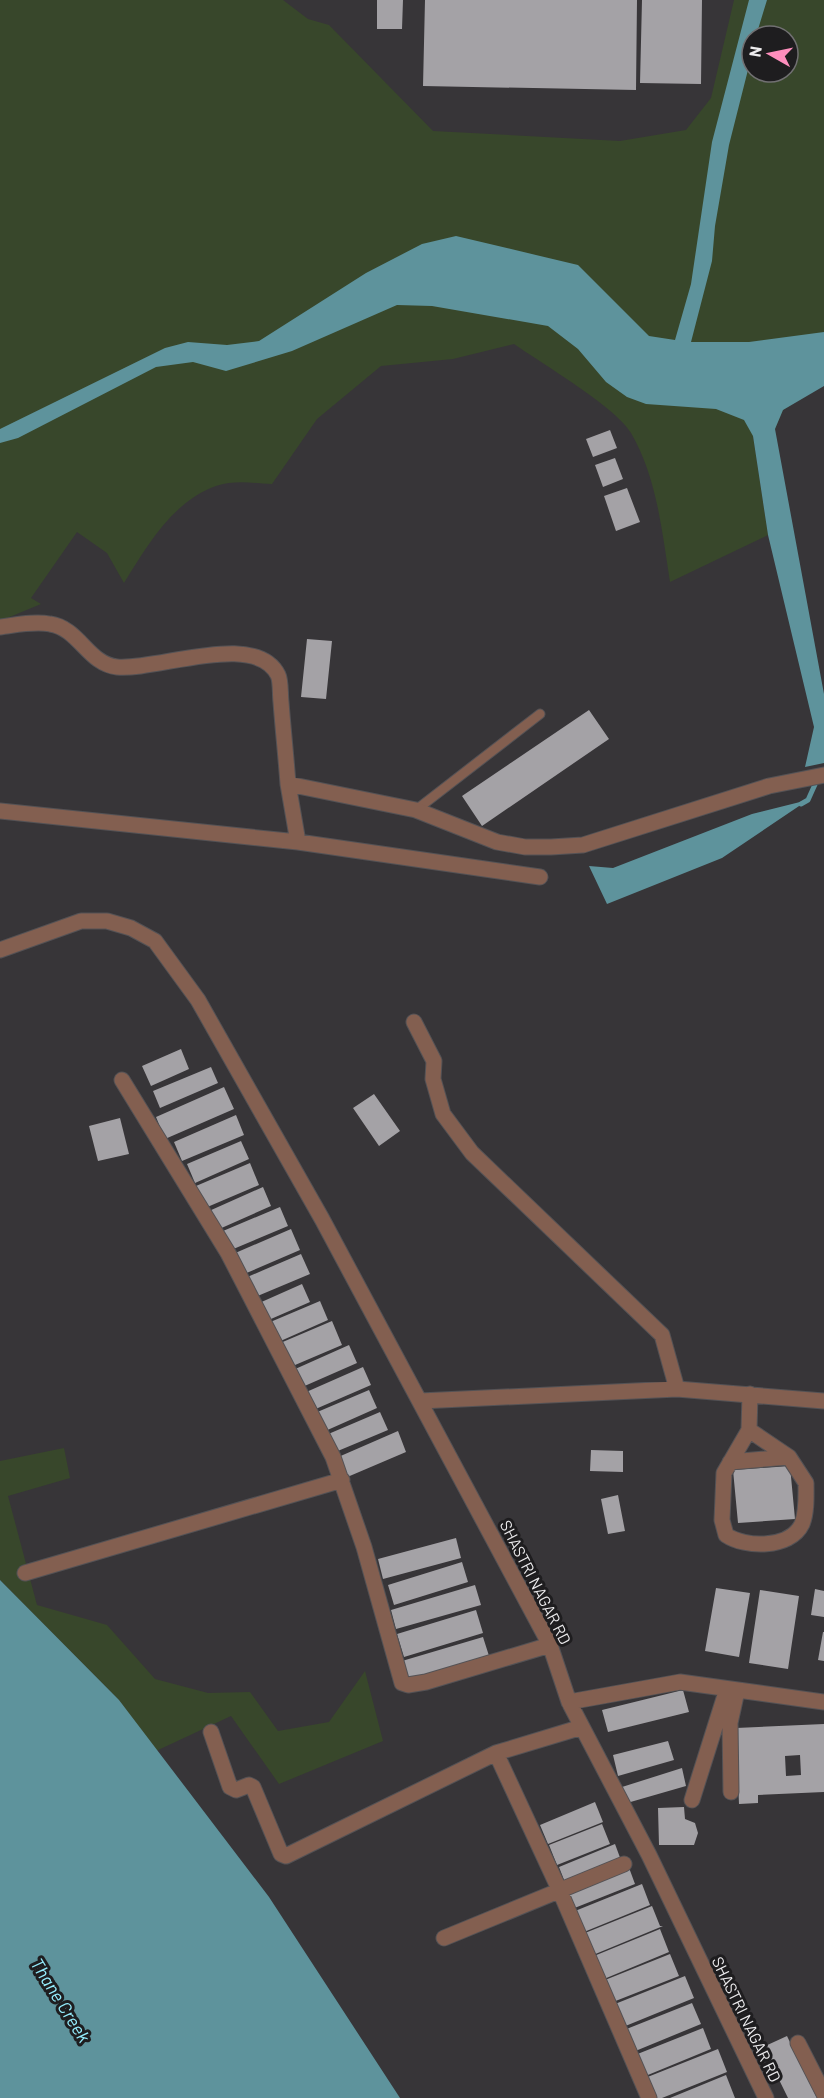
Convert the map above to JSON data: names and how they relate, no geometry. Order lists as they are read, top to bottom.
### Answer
{
  "streets": {
    "street": ["SHASTRI NAGAR RD"]
  },
  "water": ["Thane Creek"],
  "north": "left"
}
